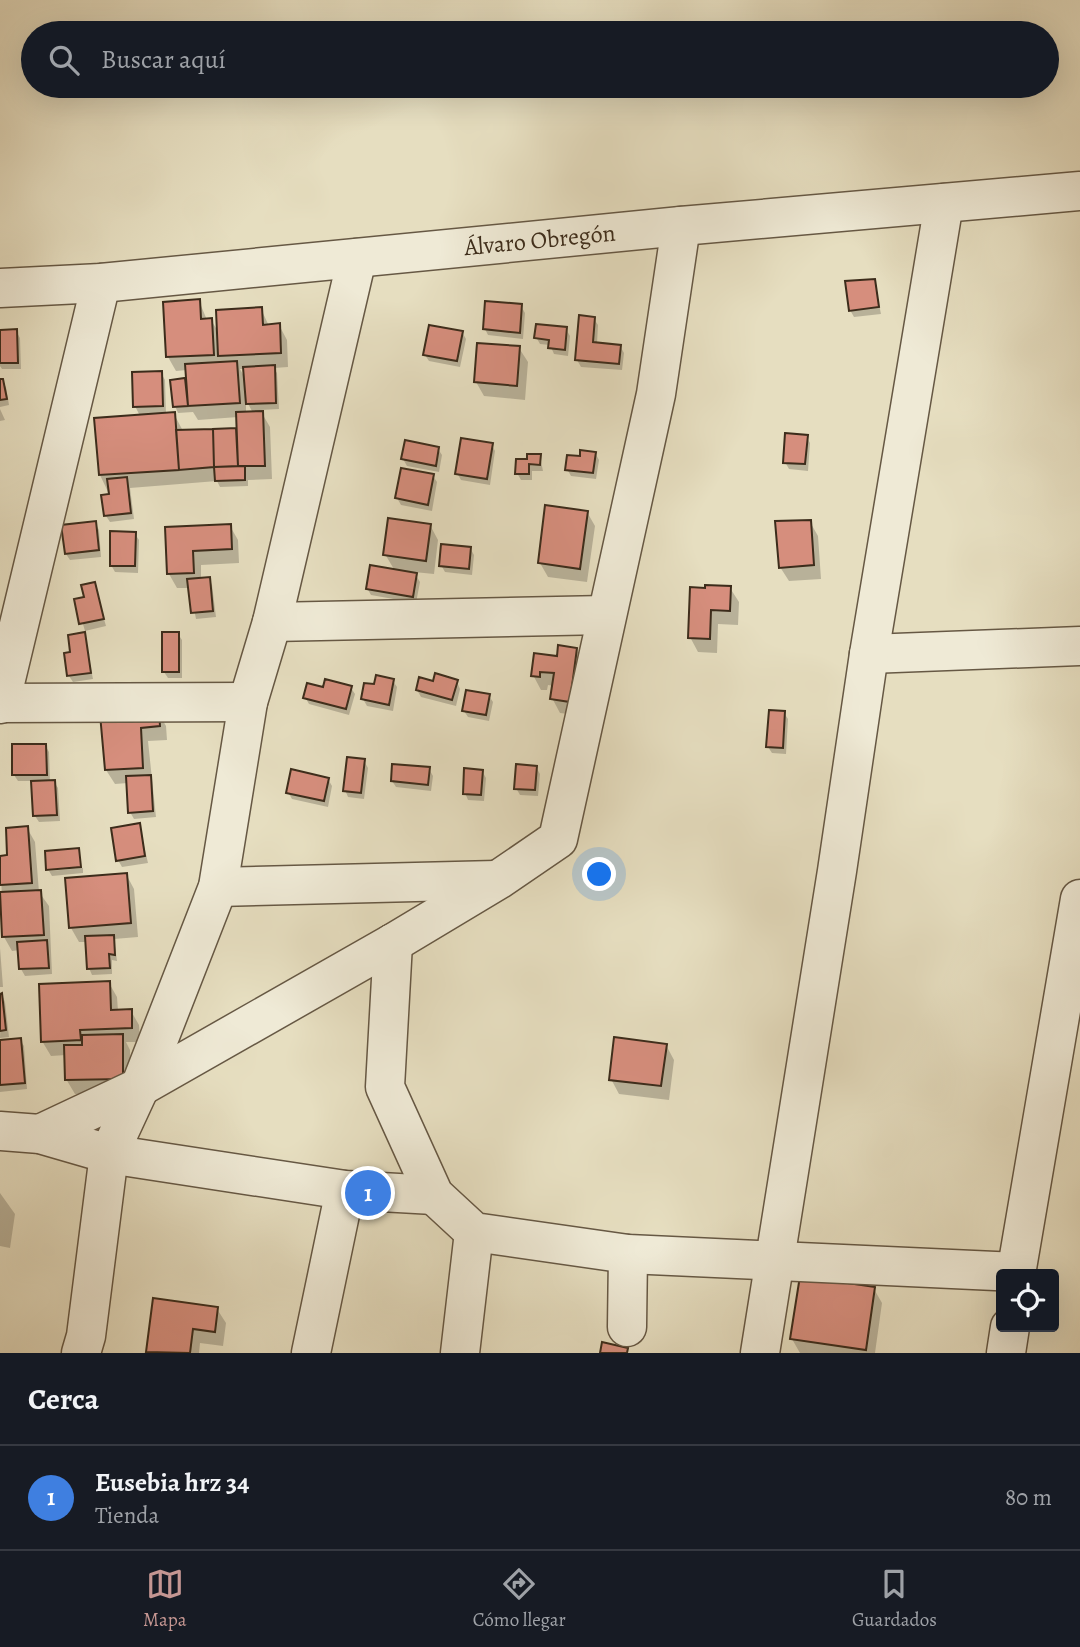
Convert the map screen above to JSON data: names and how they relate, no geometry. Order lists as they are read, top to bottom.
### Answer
{
  "streets": {
    "street": ["Álvaro Obregón"]
  },
  "page": {
    "search": "Buscar aquí",
    "pins": "1",
    "heading": "Cerca",
    "list": [
      {
        "mark": "1",
        "name": "Eusebia hrz 34",
        "note": "Tienda",
        "value": "80 m"
      }
    ],
    "nav": ["Mapa", "Cómo llegar", "Guardados"]
  }
}
